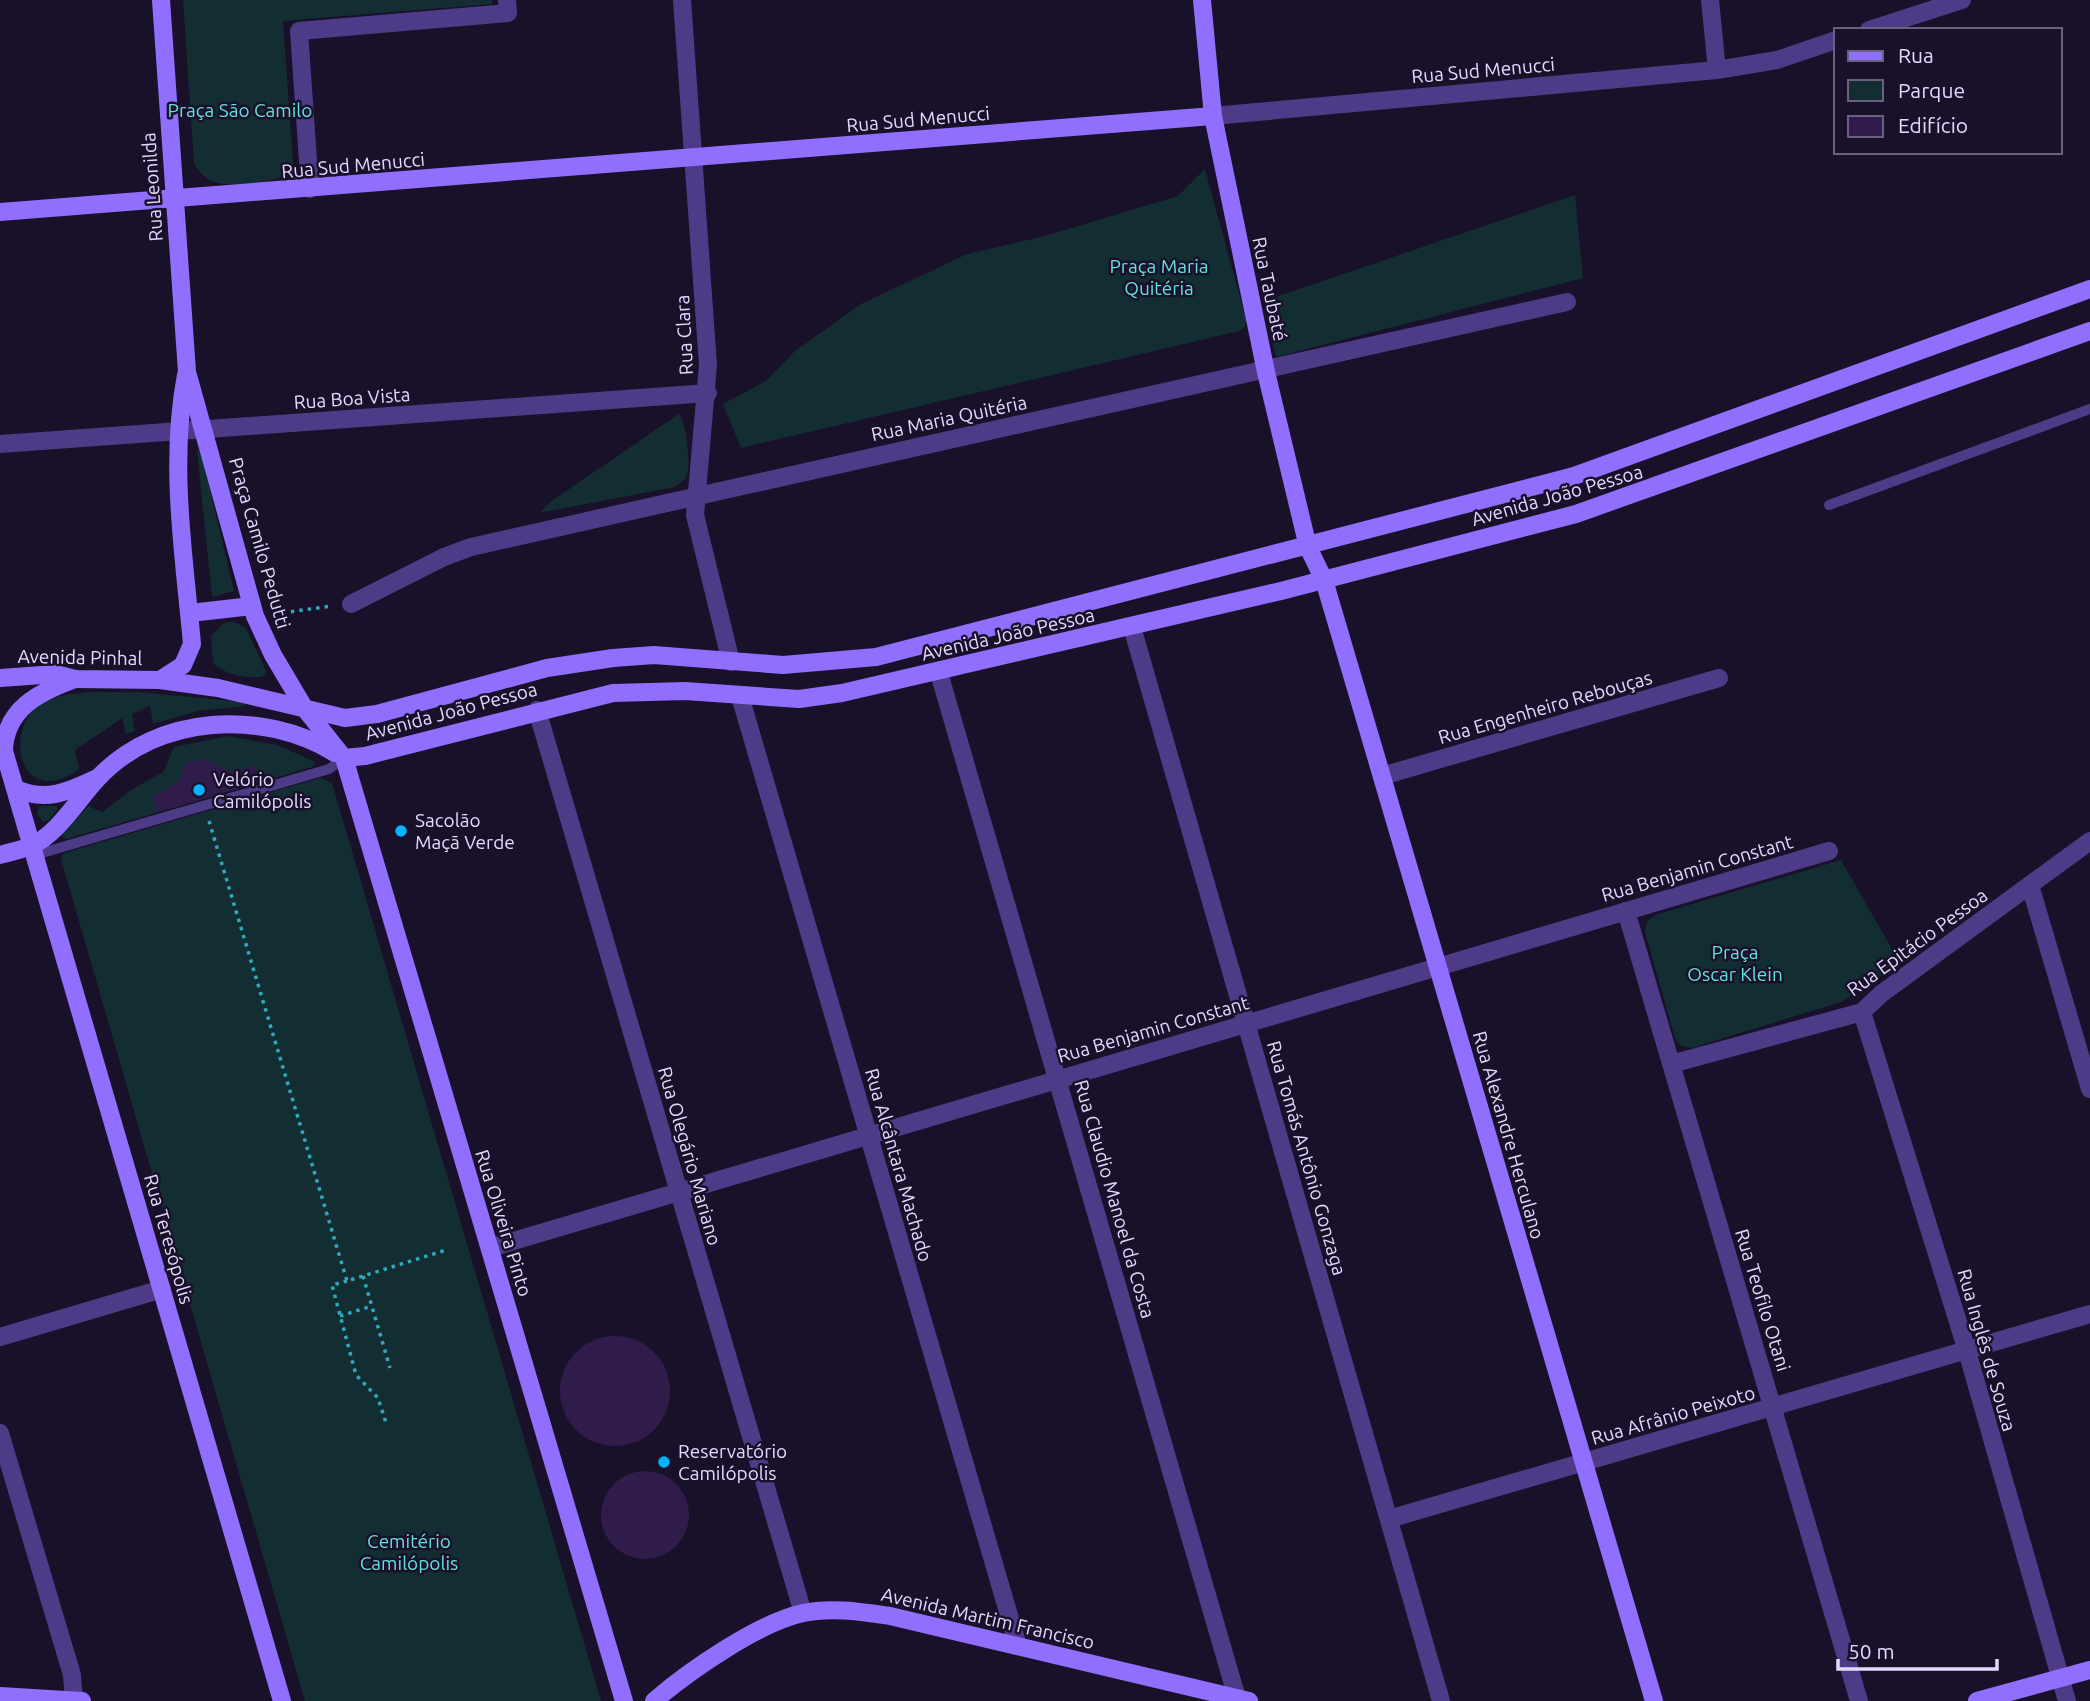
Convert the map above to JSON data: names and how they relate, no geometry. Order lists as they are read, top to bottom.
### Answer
{
  "streets": {
    "main road": [
      "Rua Sud Menucci",
      "Rua Leonilda",
      "Rua Taubaté",
      "Avenida João Pessoa",
      "Praça Camilo Pedutti",
      "Avenida Pinhal",
      "Rua Alexandre Herculano",
      "Rua Oliveira Pinto",
      "Rua Teresópolis",
      "Avenida Martim Francisco"
    ],
    "street": [
      "Rua Clara",
      "Rua Boa Vista",
      "Rua Maria Quitéria",
      "Rua Engenheiro Rebouças",
      "Rua Benjamin Constant",
      "Rua Epitácio Pessoa",
      "Rua Olegário Mariano",
      "Rua Tomás Antônio Gonzaga",
      "Rua Alcântara Machado",
      "Rua Claudio Manoel da Costa",
      "Rua Teofilo Otani",
      "Rua Inglês de Souza",
      "Rua Afrânio Peixoto"
    ]
  },
  "crossings": [
    ["Rua Sud Menucci", "Rua Leonilda"],
    ["Rua Sud Menucci", "Rua Taubaté"],
    ["Rua Sud Menucci", "Rua Clara"],
    ["Rua Leonilda", "Rua Boa Vista"],
    ["Rua Leonilda", "Praça Camilo Pedutti"],
    ["Rua Taubaté", "Rua Maria Quitéria"],
    ["Rua Taubaté", "Avenida João Pessoa"],
    ["Rua Taubaté", "Rua Alexandre Herculano"],
    ["Rua Clara", "Rua Boa Vista"],
    ["Rua Clara", "Rua Maria Quitéria"],
    ["Rua Clara", "Avenida João Pessoa"],
    ["Rua Boa Vista", "Praça Camilo Pedutti"],
    ["Avenida João Pessoa", "Praça Camilo Pedutti"],
    ["Avenida João Pessoa", "Rua Alexandre Herculano"],
    ["Avenida João Pessoa", "Rua Olegário Mariano"],
    ["Avenida João Pessoa", "Rua Tomás Antônio Gonzaga"],
    ["Avenida João Pessoa", "Rua Alcântara Machado"],
    ["Avenida João Pessoa", "Rua Claudio Manoel da Costa"],
    ["Avenida João Pessoa", "Rua Oliveira Pinto"],
    ["Avenida Pinhal", "Rua Teresópolis"],
    ["Rua Engenheiro Rebouças", "Rua Alexandre Herculano"],
    ["Rua Benjamin Constant", "Rua Alexandre Herculano"],
    ["Rua Benjamin Constant", "Rua Olegário Mariano"],
    ["Rua Benjamin Constant", "Rua Tomás Antônio Gonzaga"],
    ["Rua Benjamin Constant", "Rua Alcântara Machado"],
    ["Rua Benjamin Constant", "Rua Claudio Manoel da Costa"],
    ["Rua Benjamin Constant", "Rua Oliveira Pinto"],
    ["Rua Benjamin Constant", "Rua Teofilo Otani"],
    ["Rua Epitácio Pessoa", "Rua Teofilo Otani"],
    ["Rua Epitácio Pessoa", "Rua Inglês de Souza"],
    ["Rua Alexandre Herculano", "Rua Afrânio Peixoto"],
    ["Rua Olegário Mariano", "Avenida Martim Francisco"],
    ["Rua Tomás Antônio Gonzaga", "Rua Afrânio Peixoto"],
    ["Rua Alcântara Machado", "Avenida Martim Francisco"],
    ["Rua Claudio Manoel da Costa", "Avenida Martim Francisco"],
    ["Rua Teofilo Otani", "Rua Afrânio Peixoto"],
    ["Rua Inglês de Souza", "Rua Afrânio Peixoto"]
  ],
  "parks": [
    "Praça São Camilo",
    "Praça Maria Quitéria",
    "Praça Oscar Klein",
    "Cemitério Camilópolis"
  ],
  "places": ["Velório Camilópolis", "Sacolão Maçã Verde", "Reservatório Camilópolis"],
  "legend": ["Rua", "Parque", "Edifício"],
  "scale_bar": "50 m"
}
